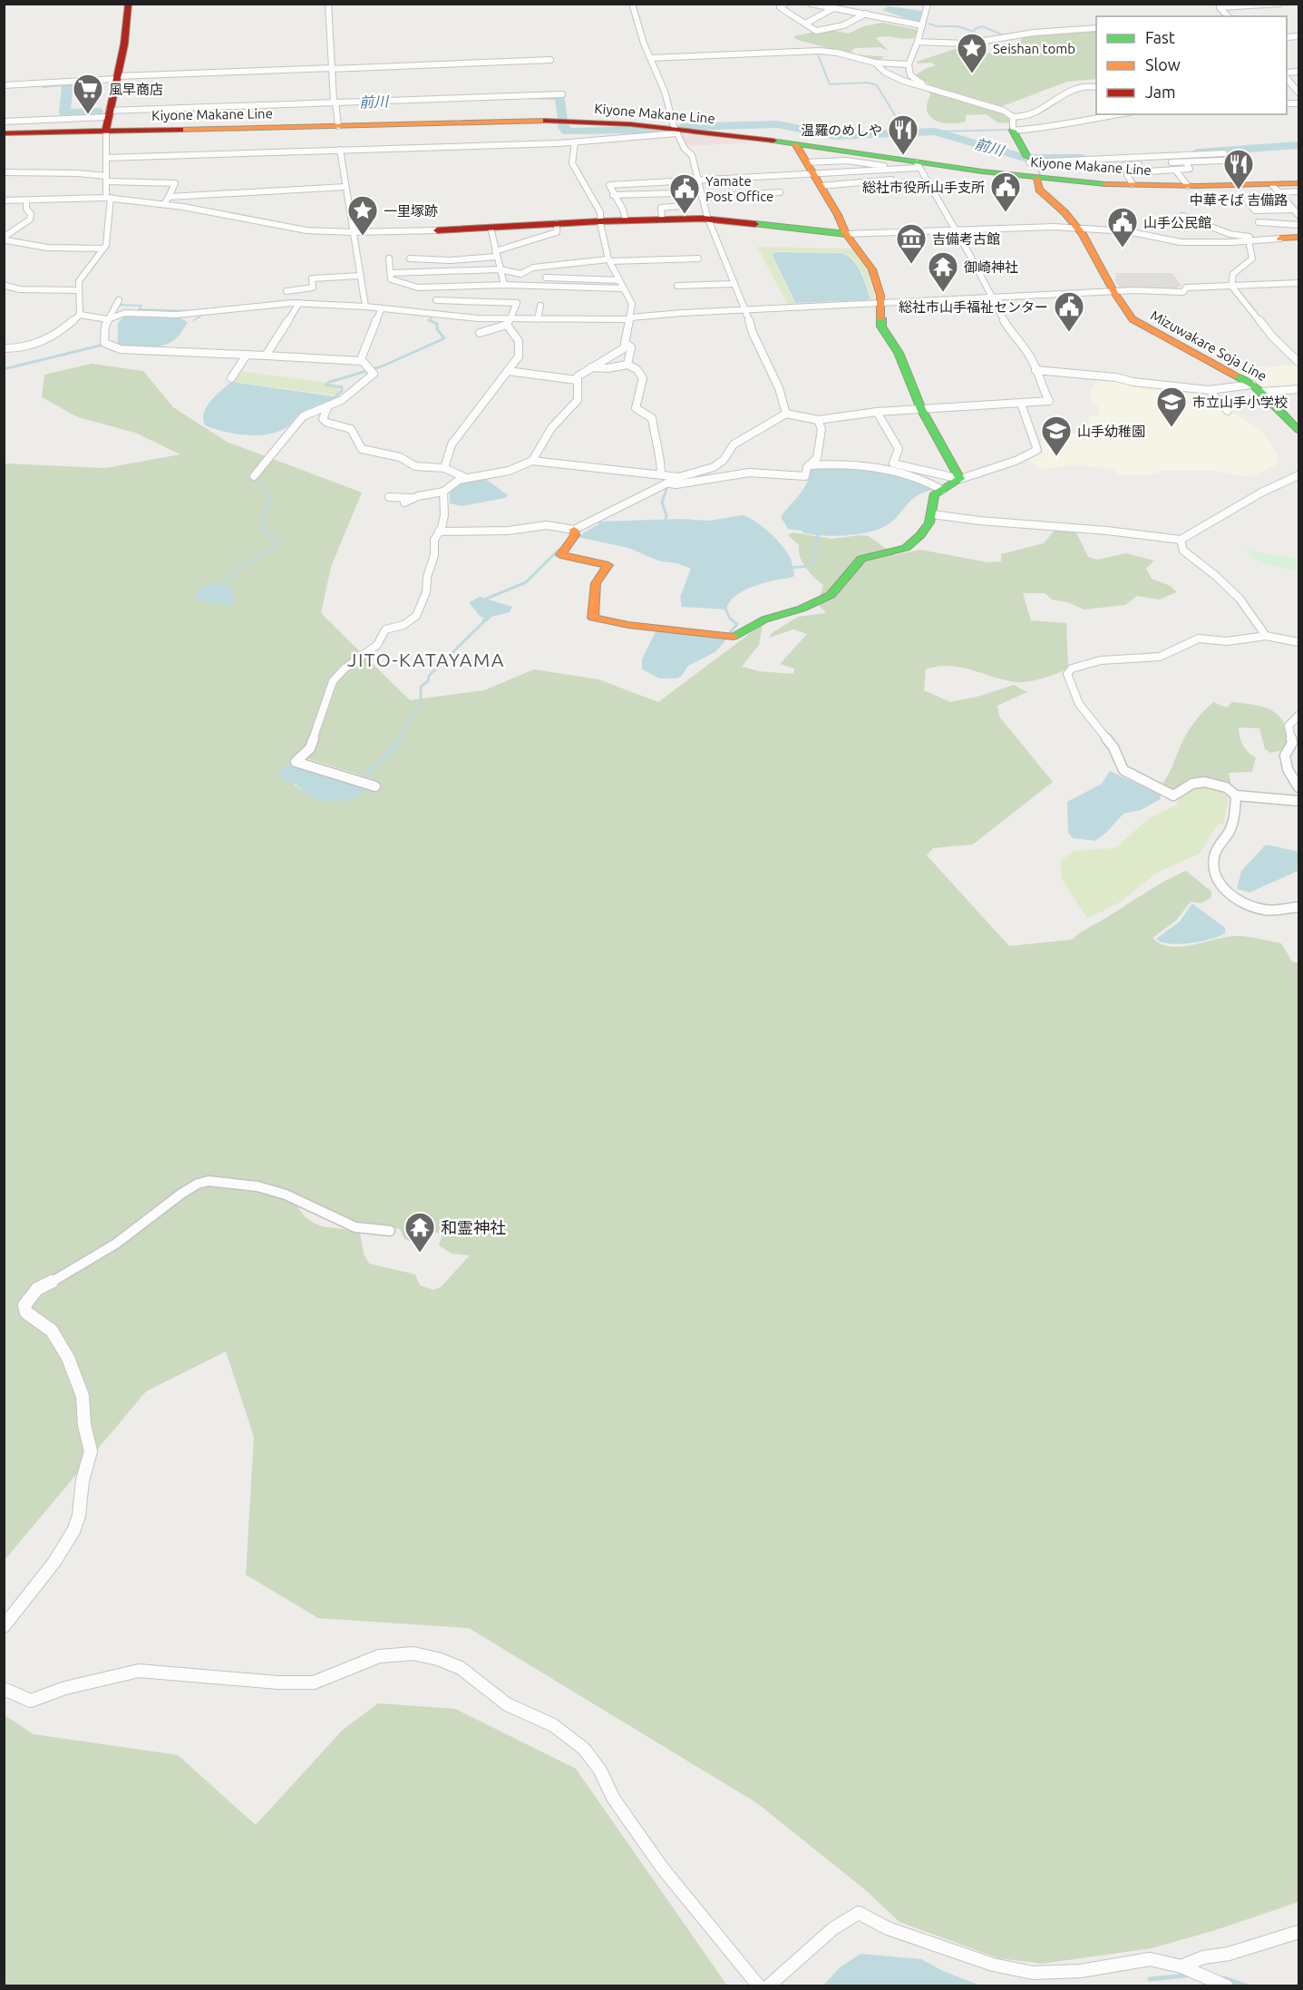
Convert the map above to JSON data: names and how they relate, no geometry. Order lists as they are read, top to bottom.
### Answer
{
  "streets": {
    "main road": ["Kiyone Makane Line", "Mizuwakare Soja Line"]
  },
  "crossings": [
    ["Kiyone Makane Line", "Mizuwakare Soja Line"]
  ],
  "districts": ["JITO-KATAYAMA"],
  "water": ["前川"],
  "places": {
    "place": ["Seishan tomb", "一里塚跡"],
    "supermarket": ["風早商店"],
    "restaurant": ["温羅のめしや", "中華そば 吉備路"],
    "public building": [
      "総社市役所山手支所",
      "Yamate Post Office",
      "山手公民館",
      "総社市山手福祉センター"
    ],
    "museum": ["吉備考古館"],
    "temple": ["御崎神社", "和霊神社"],
    "school or university": ["市立山手小学校", "山手幼稚園"]
  },
  "legend": ["Fast", "Slow", "Jam"]
}
